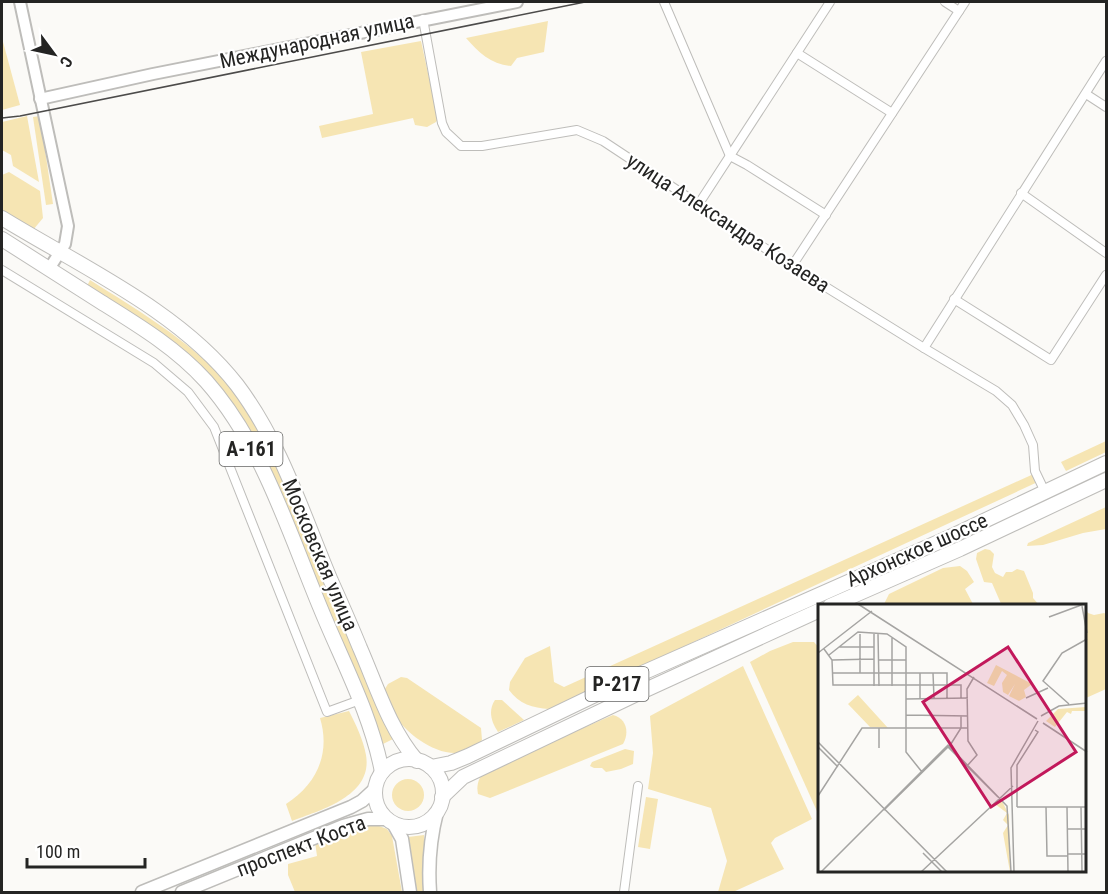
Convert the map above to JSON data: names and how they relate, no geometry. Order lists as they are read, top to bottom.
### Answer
{
  "streets": {
    "highway": [
      "А-161",
      "Архонское шоссе",
      "Московская улица",
      "Р-217"
    ],
    "main road": ["проспект Коста"],
    "street": ["Международная улица", "улица Александра Козаева"]
  },
  "crossings": [
    ["Международная улица", "улица Александра Козаева"],
    ["улица Александра Козаева", "Архонское шоссе"],
    ["Архонское шоссе", "Московская улица"],
    ["Архонское шоссе", "Р-217"],
    ["Архонское шоссе", "проспект Коста"],
    ["Московская улица", "Р-217"],
    ["Московская улица", "проспект Коста"],
    ["Р-217", "проспект Коста"]
  ],
  "scale_bar": "100 m",
  "north": "bottom right"
}
